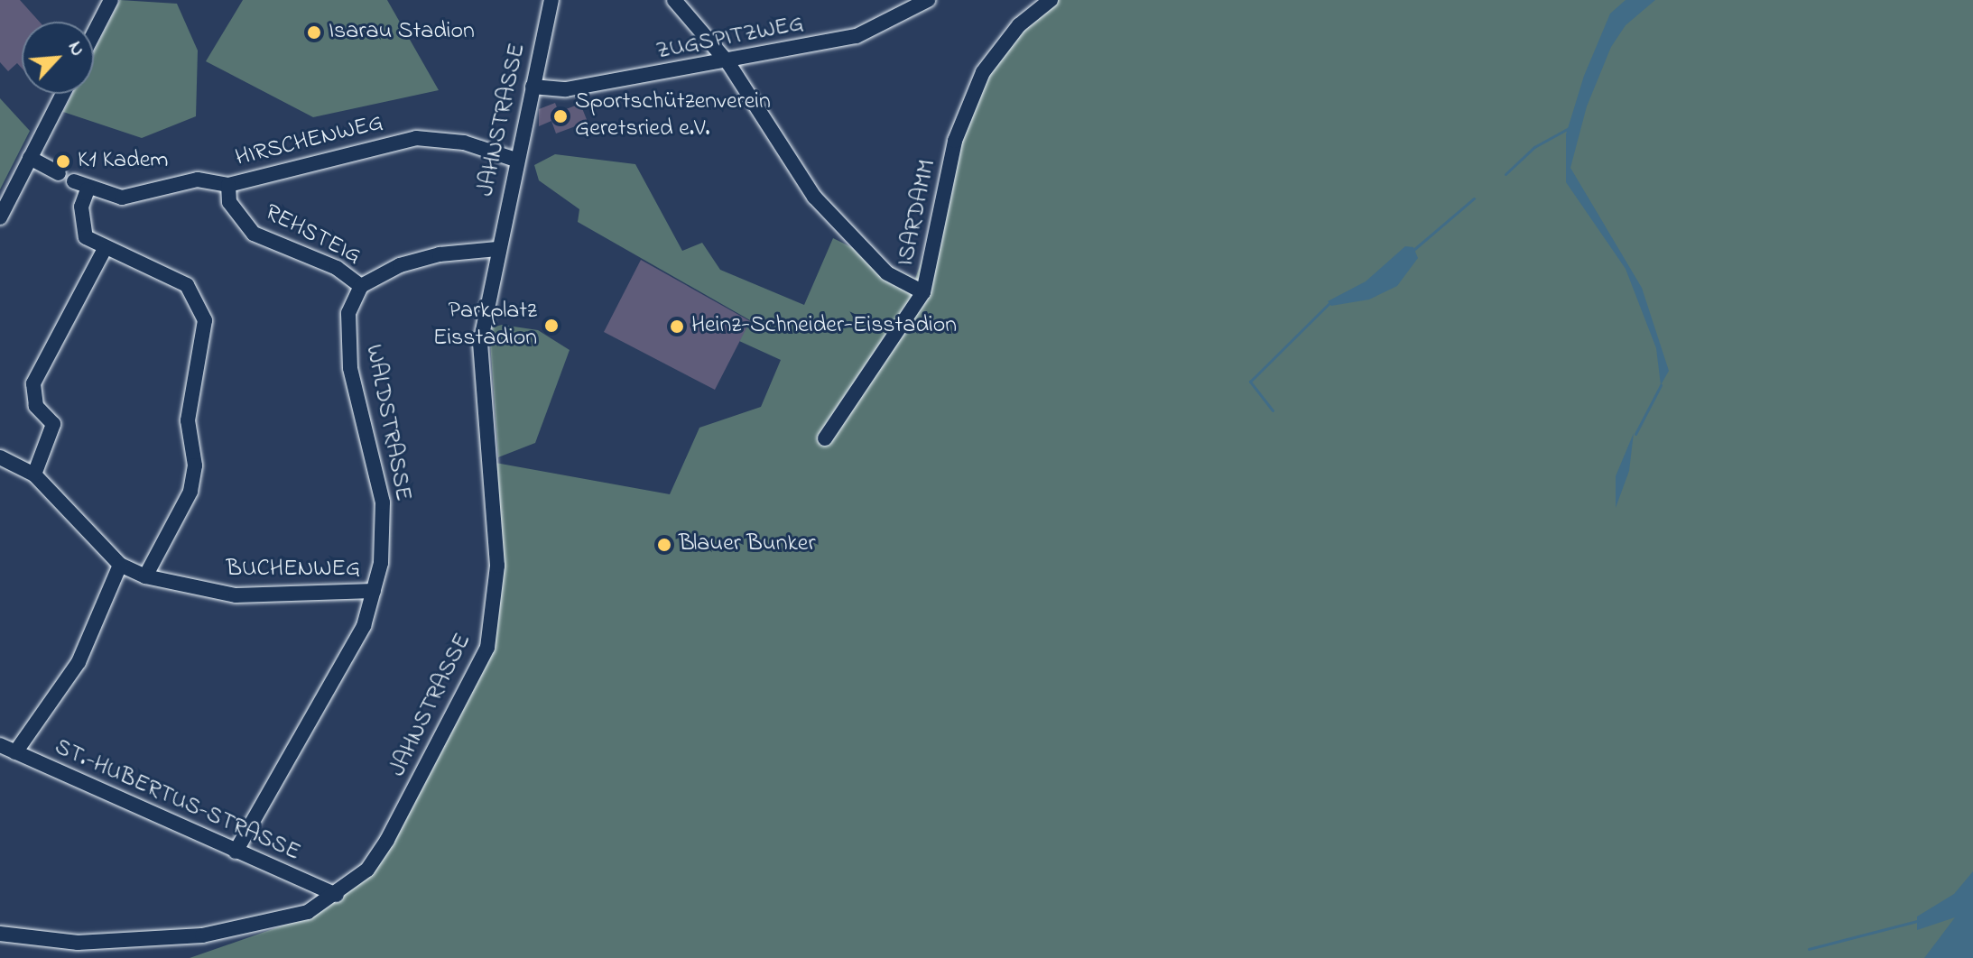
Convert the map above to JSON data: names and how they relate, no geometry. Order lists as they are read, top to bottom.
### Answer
{
  "streets": {
    "street": [
      "ZUGSPITZWEG",
      "JAHNSTRASSE",
      "HIRSCHENWEG",
      "ISARDAMM",
      "REHSTEIG",
      "WALDSTRASSE",
      "BUCHENWEG",
      "ST.-HUBERTUS-STRASSE"
    ]
  },
  "crossings": [
    ["ZUGSPITZWEG", "JAHNSTRASSE"],
    ["JAHNSTRASSE", "HIRSCHENWEG"],
    ["JAHNSTRASSE", "ST.-HUBERTUS-STRASSE"],
    ["HIRSCHENWEG", "REHSTEIG"],
    ["REHSTEIG", "WALDSTRASSE"],
    ["WALDSTRASSE", "BUCHENWEG"],
    ["WALDSTRASSE", "ST.-HUBERTUS-STRASSE"]
  ],
  "places": [
    "Isarau Stadion",
    "Sportschützenverein Geretsried e.V.",
    "K1 Kadem",
    "Parkplatz Eisstadion",
    "Heinz-Schneider-Eisstadion",
    "Blauer Bunker"
  ],
  "north": "top right"
}
